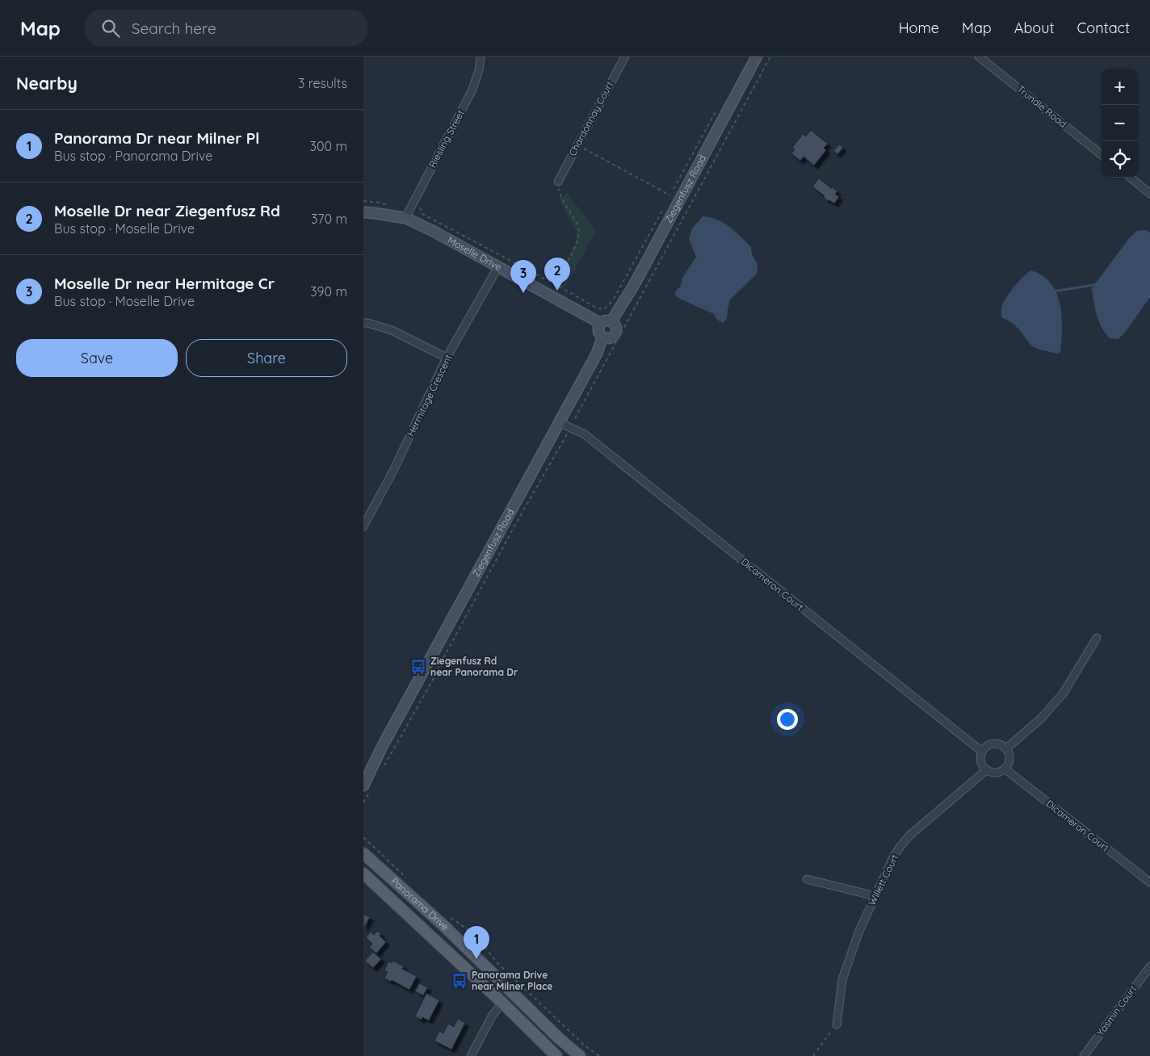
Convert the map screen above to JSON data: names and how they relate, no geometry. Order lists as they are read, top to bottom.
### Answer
{
  "streets": {
    "main road": ["Panorama Drive"],
    "street": [
      "Trundle Road",
      "Chardonnay Court",
      "Riesling Street",
      "Ziegenfusz Road",
      "Moselle Drive",
      "Hermitage Crescent",
      "Dicameron Court",
      "Willett Court",
      "Yasmin Court"
    ]
  },
  "crossings": [
    ["Riesling Street", "Moselle Drive"],
    ["Ziegenfusz Road", "Moselle Drive"],
    ["Ziegenfusz Road", "Dicameron Court"],
    ["Moselle Drive", "Hermitage Crescent"],
    ["Dicameron Court", "Willett Court"]
  ],
  "places": {
    "bus stop": ["Ziegenfusz Rd near Panorama Dr", "Panorama Drive near Milner Place"]
  },
  "page": {
    "header": "Map",
    "search": "Search here",
    "nav": [
      "Home",
      "Map",
      "About",
      "Contact"
    ],
    "heading": ["Nearby", "3 results"],
    "map_buttons": ["+", "−"],
    "list": [
      {
        "mark": "1",
        "name": "Panorama Dr near Milner Pl",
        "note": "Bus stop · Panorama Drive",
        "value": "300 m"
      },
      {
        "mark": "2",
        "name": "Moselle Dr near Ziegenfusz Rd",
        "note": "Bus stop · Moselle Drive",
        "value": "370 m"
      },
      {
        "mark": "3",
        "name": "Moselle Dr near Hermitage Cr",
        "note": "Bus stop · Moselle Drive",
        "value": "390 m"
      }
    ],
    "pins": ["2", "3", "1"],
    "buttons": ["Save", "Share"]
  }
}
